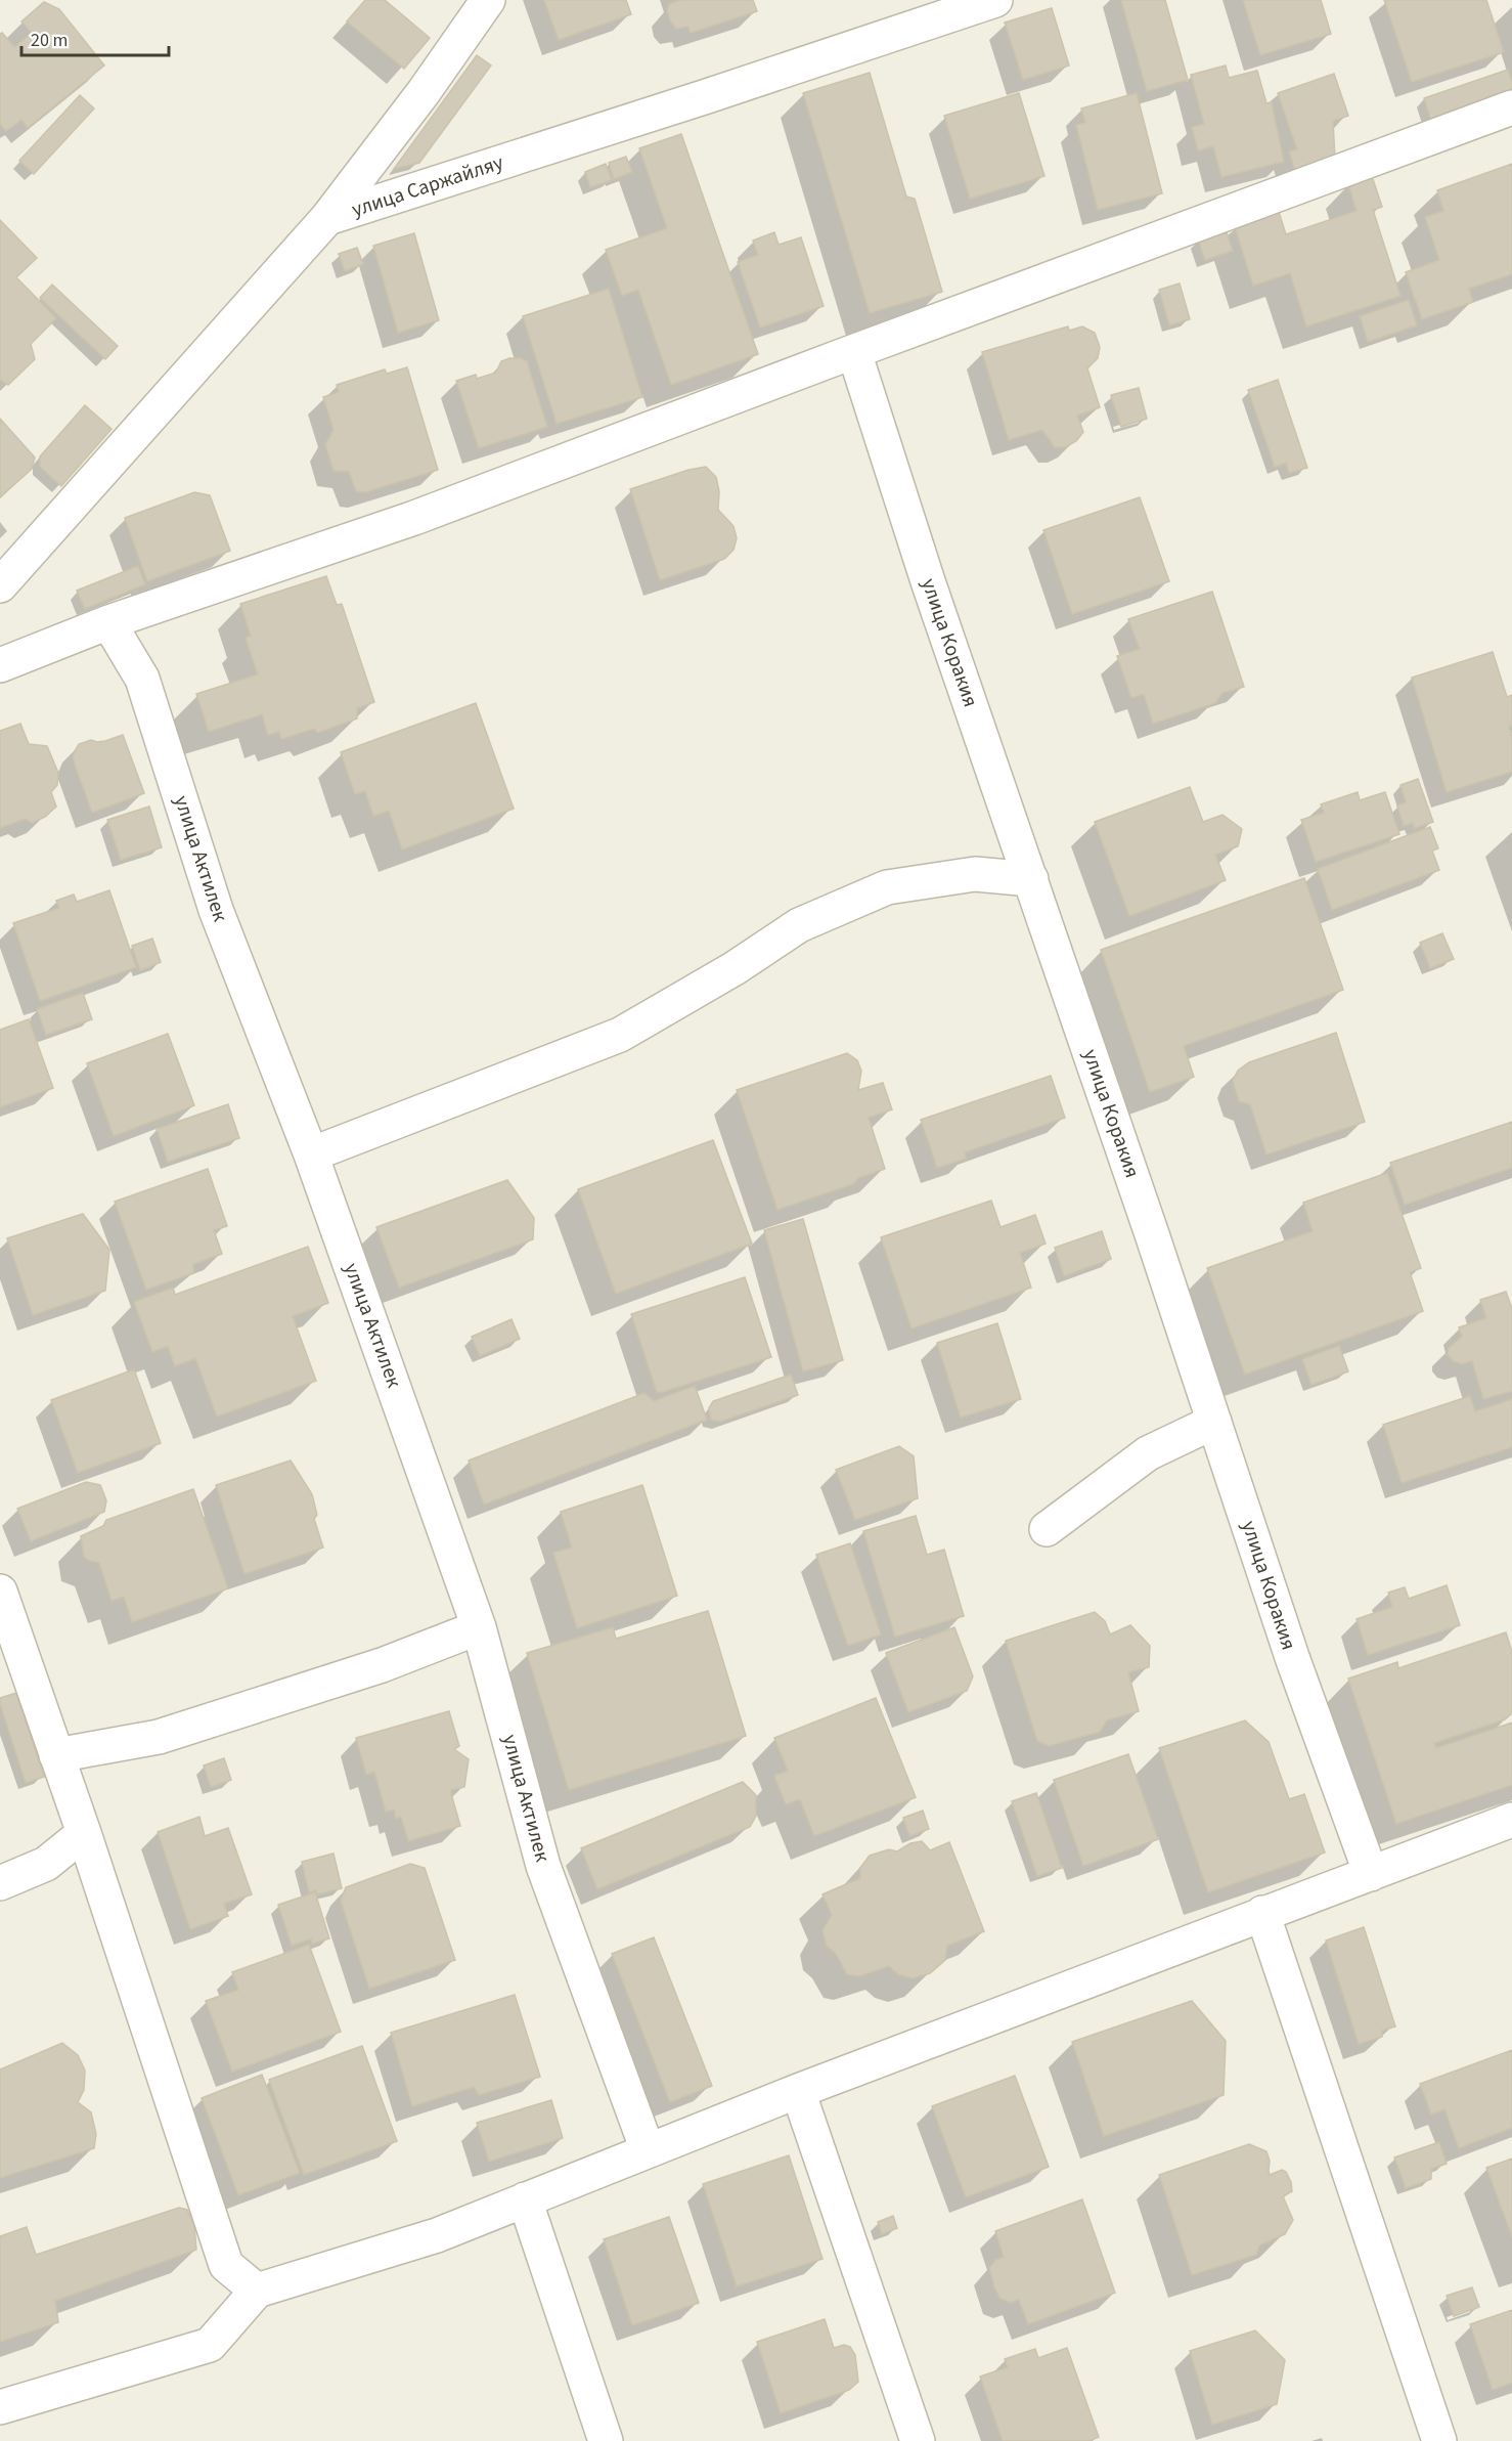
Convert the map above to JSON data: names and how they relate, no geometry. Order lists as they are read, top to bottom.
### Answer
{
  "streets": {
    "street": ["улица Саржайляу", "улица Коракия", "улица Актилек"]
  },
  "scale_bar": "20 m"
}
